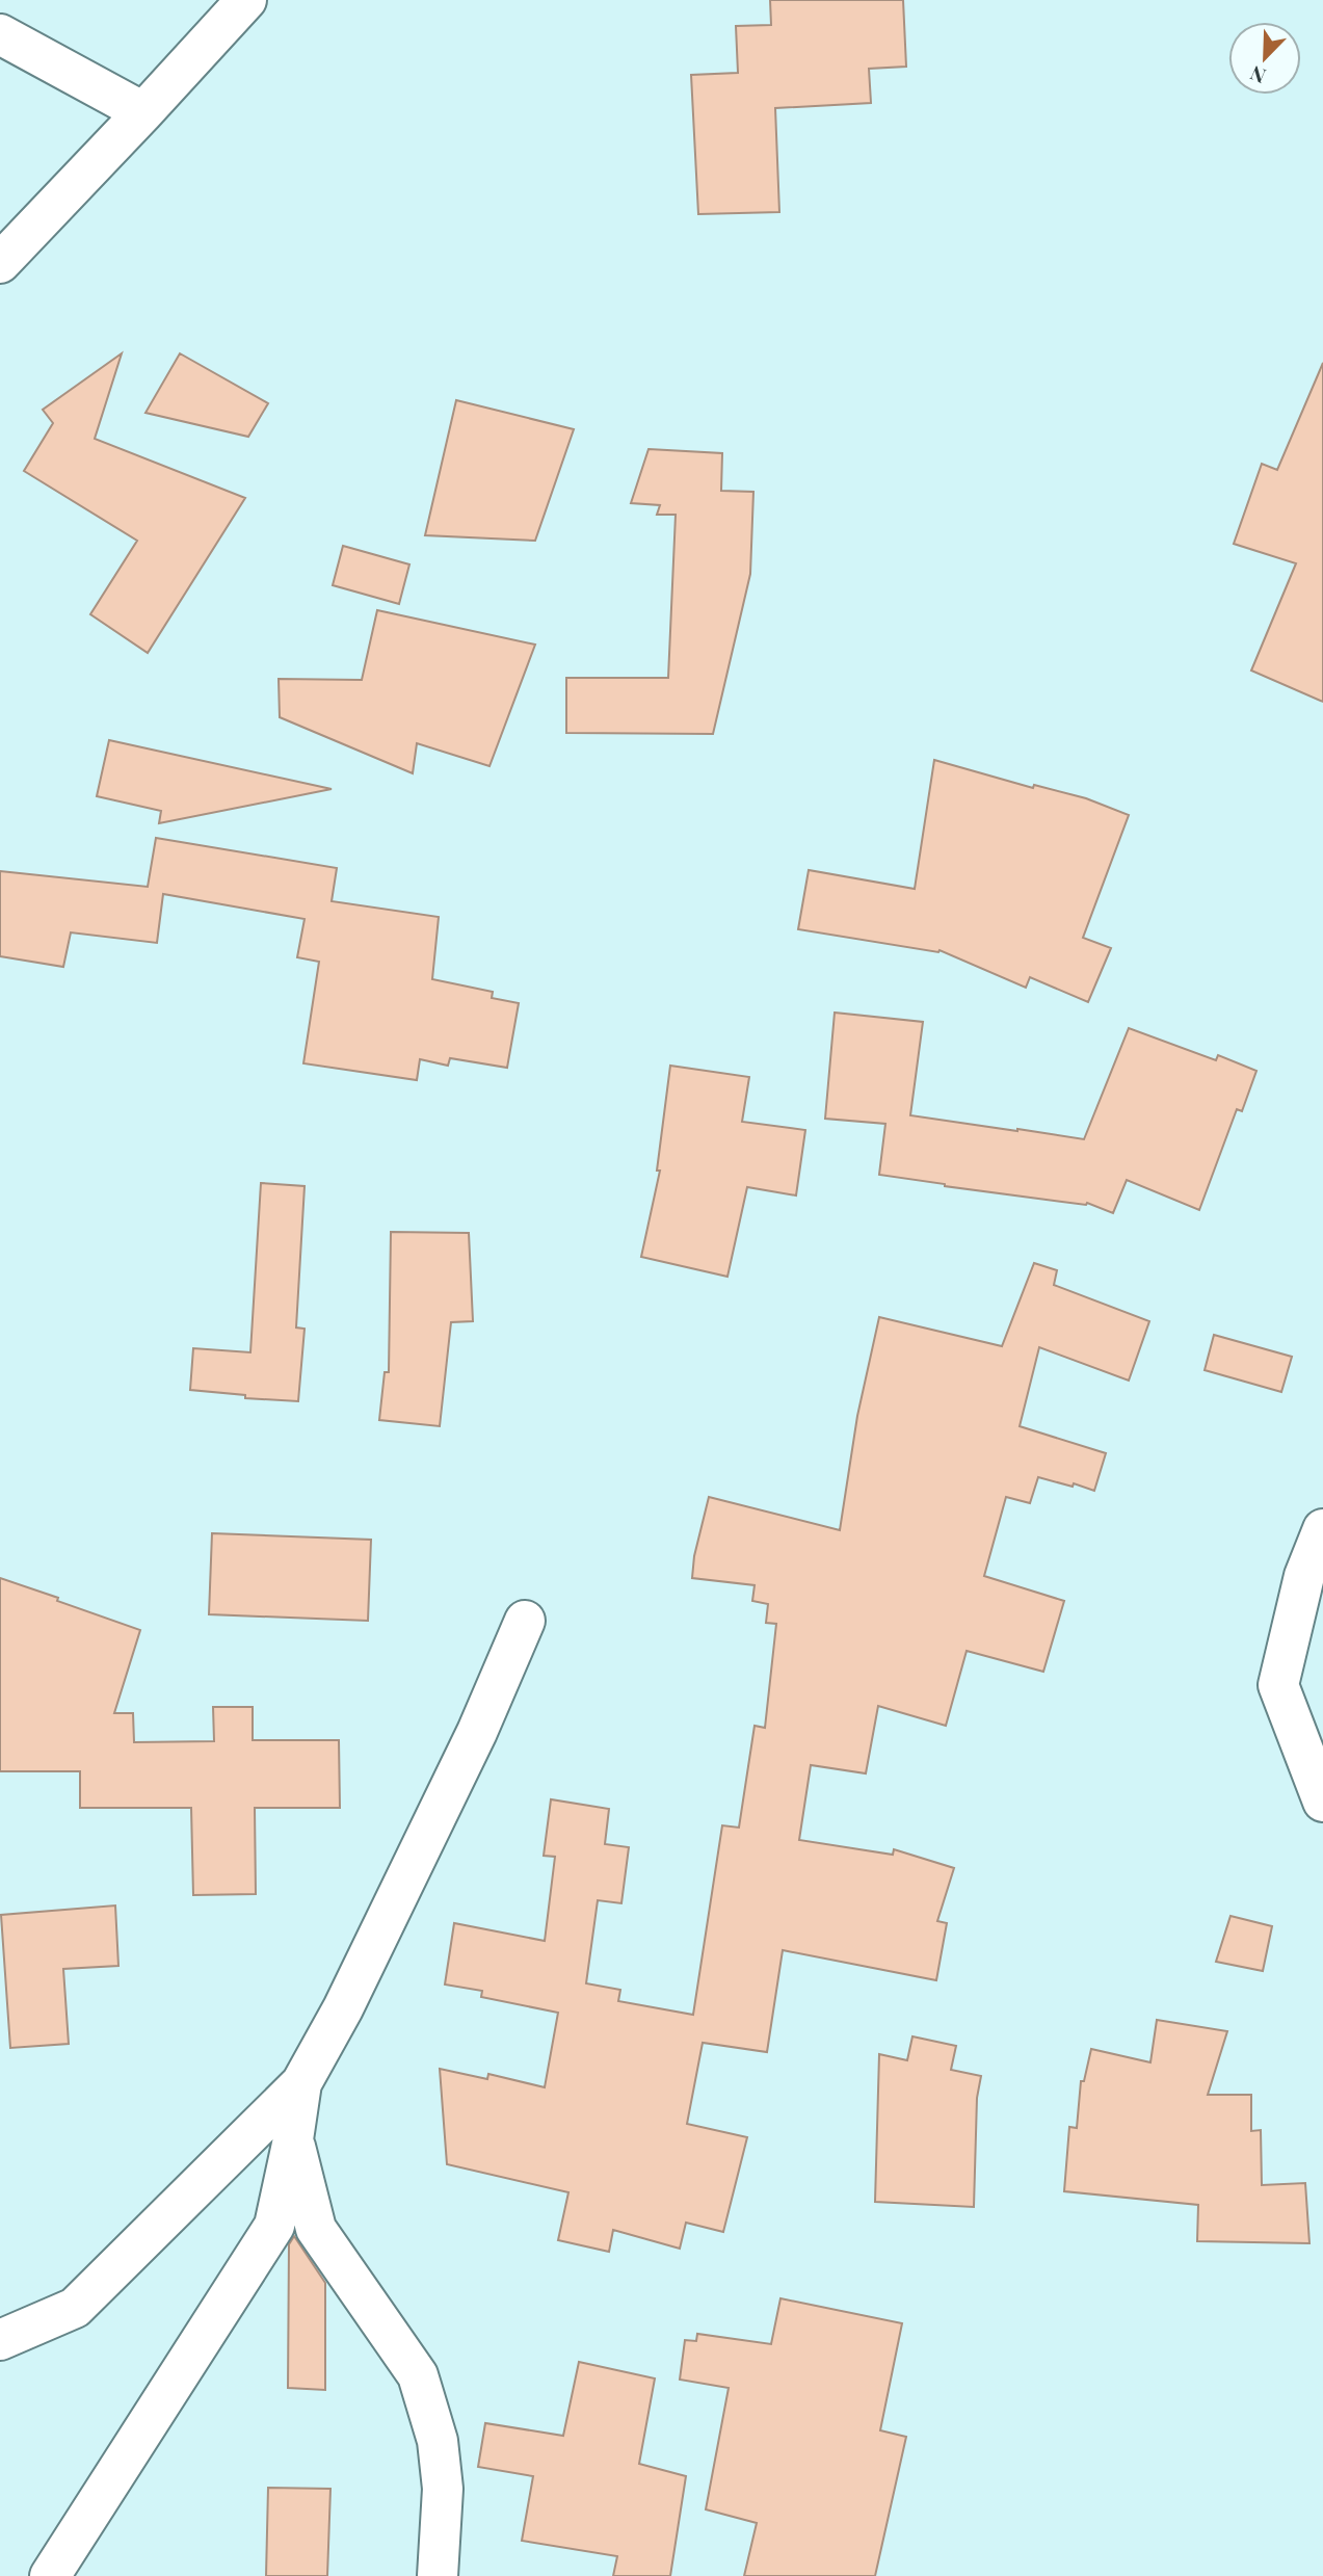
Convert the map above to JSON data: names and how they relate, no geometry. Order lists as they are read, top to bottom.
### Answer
{
  "north": "bottom left"
}
